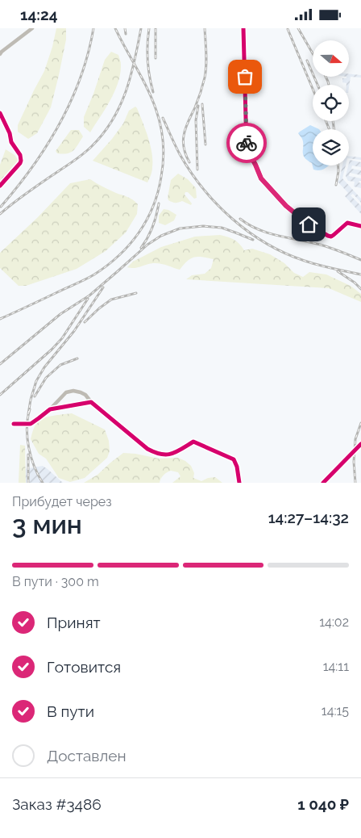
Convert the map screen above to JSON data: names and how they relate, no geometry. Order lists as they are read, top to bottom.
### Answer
{
  "north": "right",
  "page": {
    "status": "14:24",
    "heading": ["3 мин", "Прибудет через", "14:27–14:32"],
    "panel": ["Заказ #3486", "1 040 ₽"],
    "bar": "В пути · 300 m",
    "list": [
      ["Принят", "14:02"],
      ["Готовится", "14:11"],
      ["В пути", "14:15"],
      "Доставлен"
    ]
  }
}
